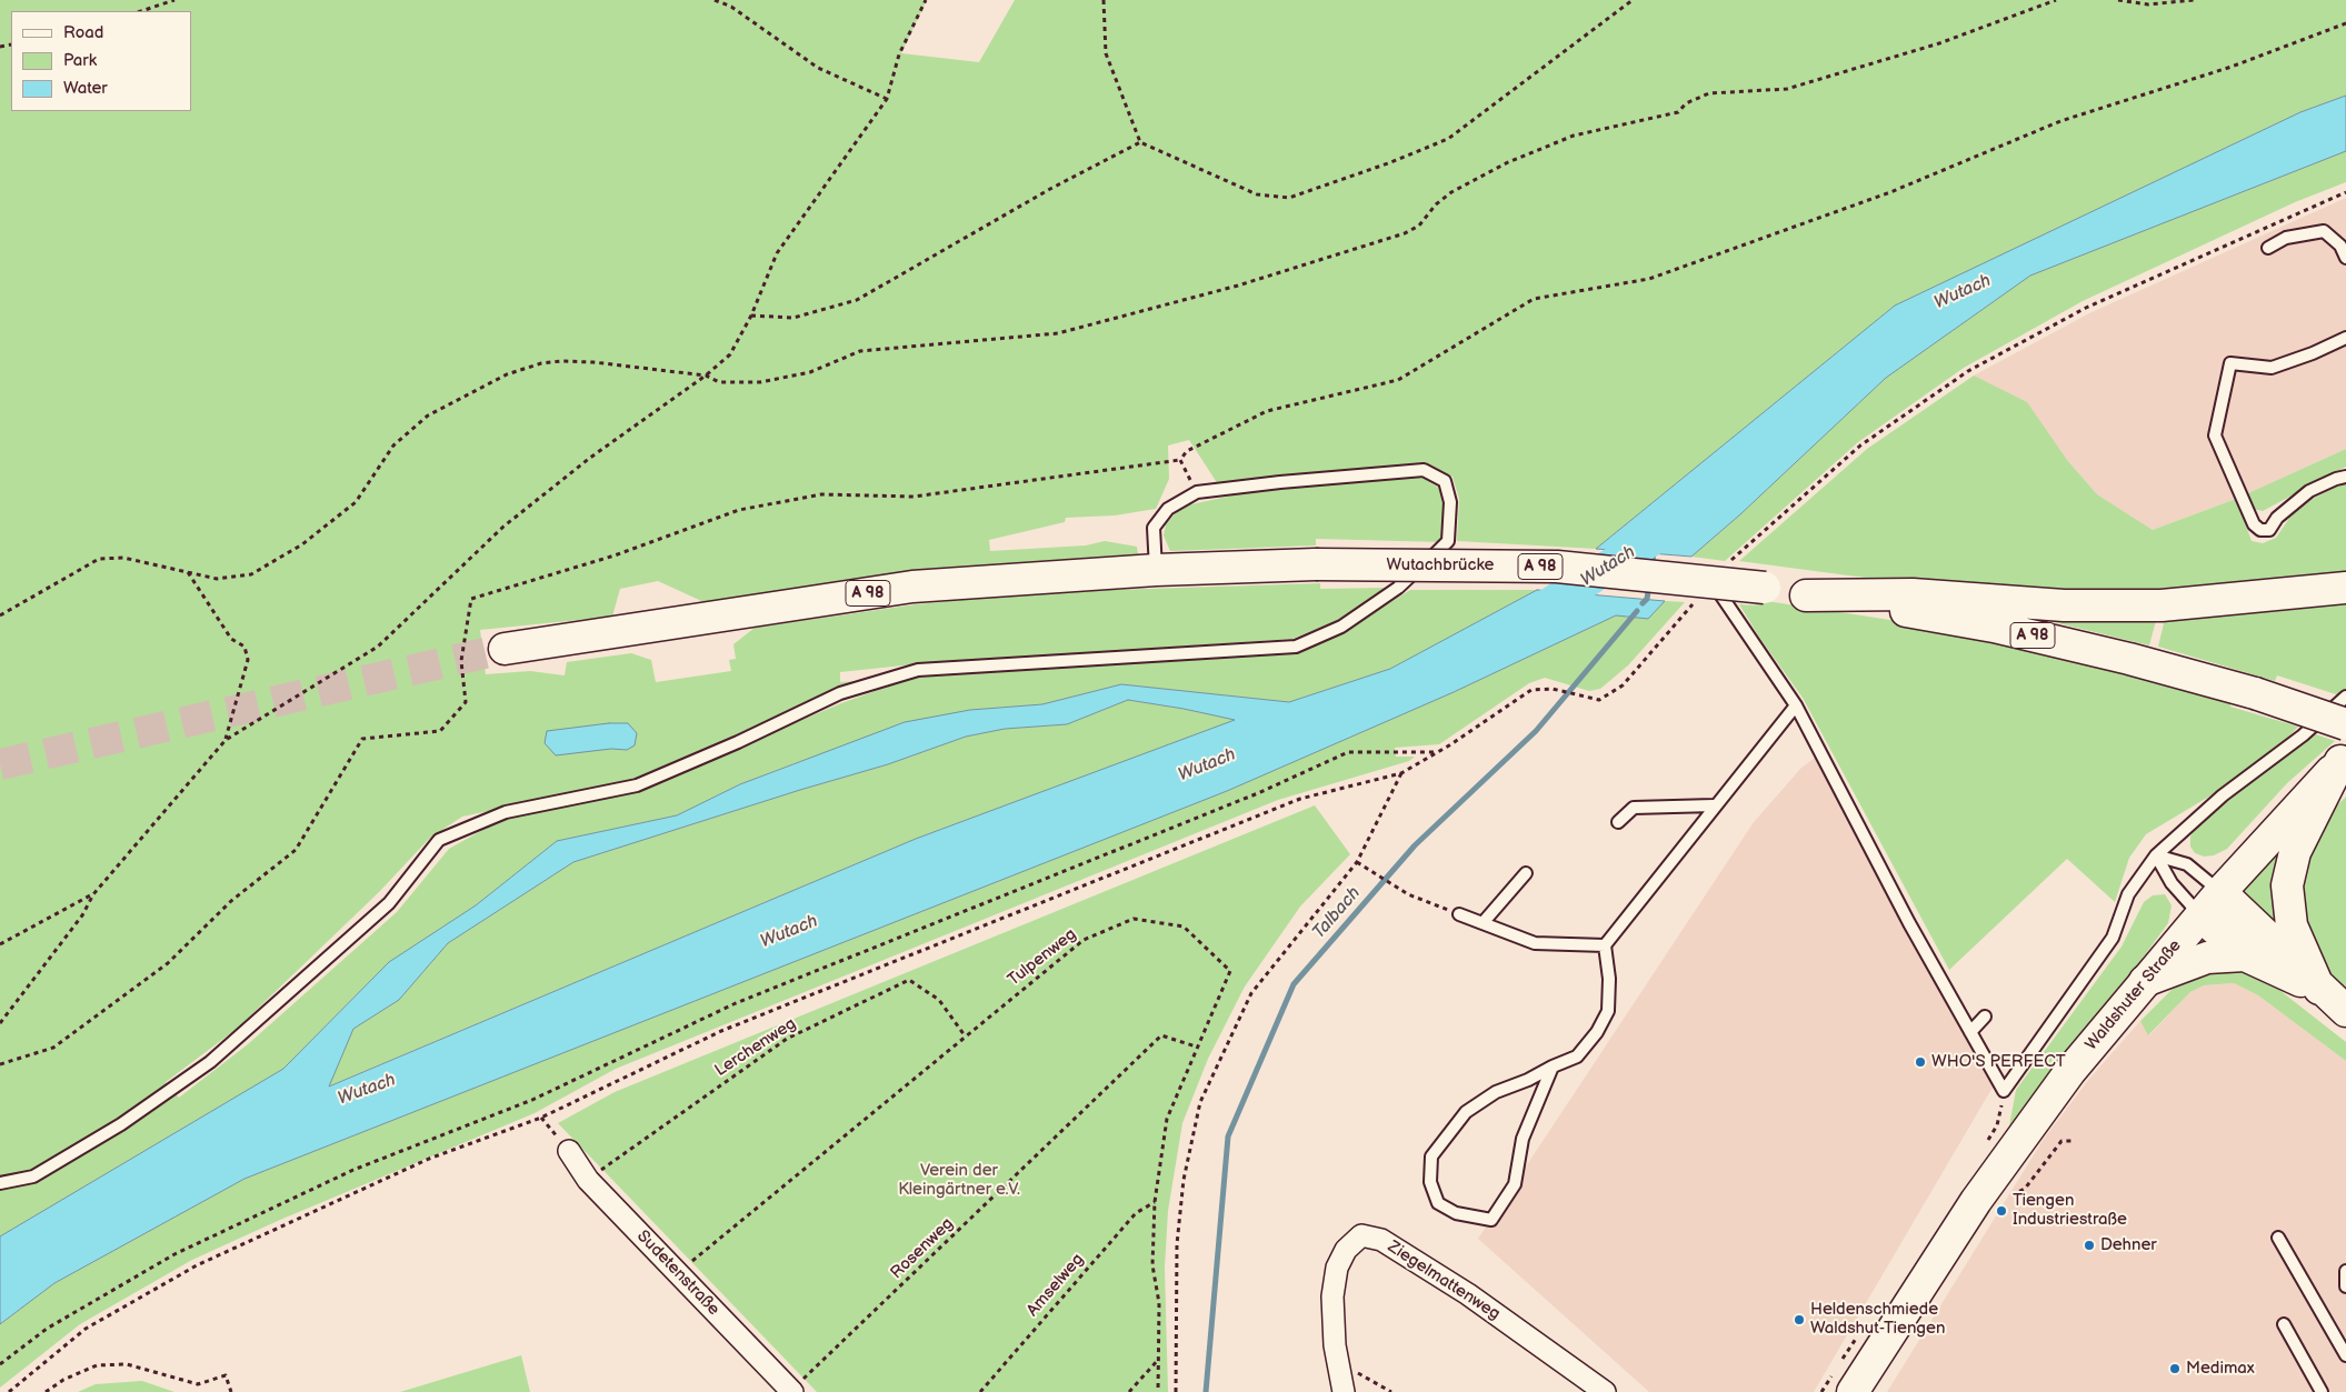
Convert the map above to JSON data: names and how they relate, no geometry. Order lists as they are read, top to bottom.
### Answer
{
  "streets": {
    "main road": ["Wutachbrücke", "A 98", "Waldshuter Straße"],
    "street": ["Sudetenstraße", "Ziegelmattenweg"],
    "path": [
      "Tulpenweg",
      "Lerchenweg",
      "Rosenweg",
      "Amselweg"
    ]
  },
  "crossings": [
    ["Wutachbrücke", "A 98"],
    ["Tulpenweg", "Lerchenweg"],
    ["Tulpenweg", "Rosenweg"],
    ["Tulpenweg", "Sudetenstraße"],
    ["Tulpenweg", "Amselweg"],
    ["Lerchenweg", "Sudetenstraße"],
    ["Rosenweg", "Sudetenstraße"]
  ],
  "water": ["Wutach", "Talbach"],
  "parks": ["Verein der Kleingärtner e.V."],
  "places": [
    "WHO'S PERFECT",
    "Tiengen Industriestraße",
    "Dehner",
    "Heldenschmiede Waldshut-Tiengen",
    "Medimax"
  ],
  "legend": ["Road", "Park", "Water"]
}
